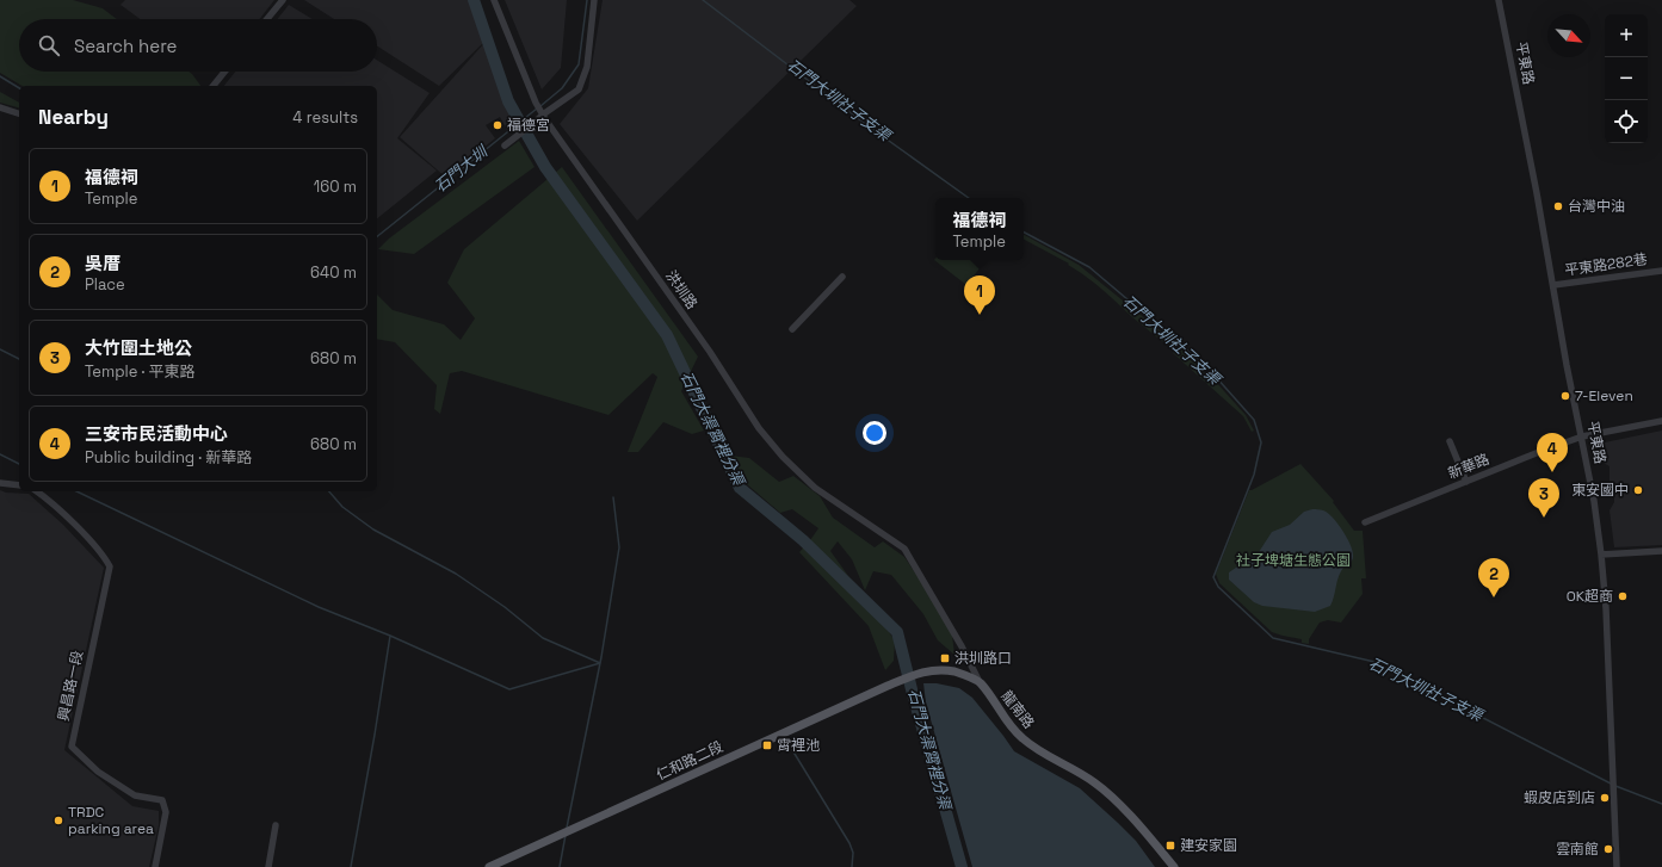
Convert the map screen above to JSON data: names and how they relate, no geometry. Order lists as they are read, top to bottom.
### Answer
{
  "streets": {
    "main road": ["龍南路", "仁和路二段"],
    "street": [
      "平東路",
      "平東路282巷",
      "洪圳路",
      "新華路",
      "興昌路一段"
    ]
  },
  "crossings": [
    ["平東路", "平東路282巷"],
    ["平東路", "新華路"],
    ["洪圳路", "龍南路"],
    ["龍南路", "仁和路二段"]
  ],
  "water": ["石門大圳社子支渠", "石門大圳", "石門大渠霄裡分渠"],
  "parks": ["社子埤塘生態公園"],
  "places": {
    "other": [
      "福德宮",
      "台灣中油",
      "7-Eleven",
      "東安國中",
      "OK超商",
      "蝦皮店到店",
      "TRDC parking area",
      "雲南館"
    ],
    "transit": ["洪圳路口", "霄裡池", "建安家園"]
  },
  "north": "bottom right",
  "page": {
    "map_buttons": ["+", "−"],
    "search": "Search here",
    "heading": ["Nearby", "4 results"],
    "list": [
      {
        "mark": "1",
        "name": "福德祠",
        "note": "Temple",
        "value": "160 m"
      },
      {
        "mark": "2",
        "name": "吳厝",
        "note": "Place",
        "value": "640 m"
      },
      {
        "mark": "3",
        "name": "大竹圍土地公",
        "note": "Temple · 平東路",
        "value": "680 m"
      },
      {
        "mark": "4",
        "name": "三安市民活動中心",
        "note": "Public building · 新華路",
        "value": "680 m"
      }
    ],
    "popup": ["福德祠", "Temple"],
    "pins": [
      "1",
      "4",
      "3",
      "2"
    ]
  }
}
